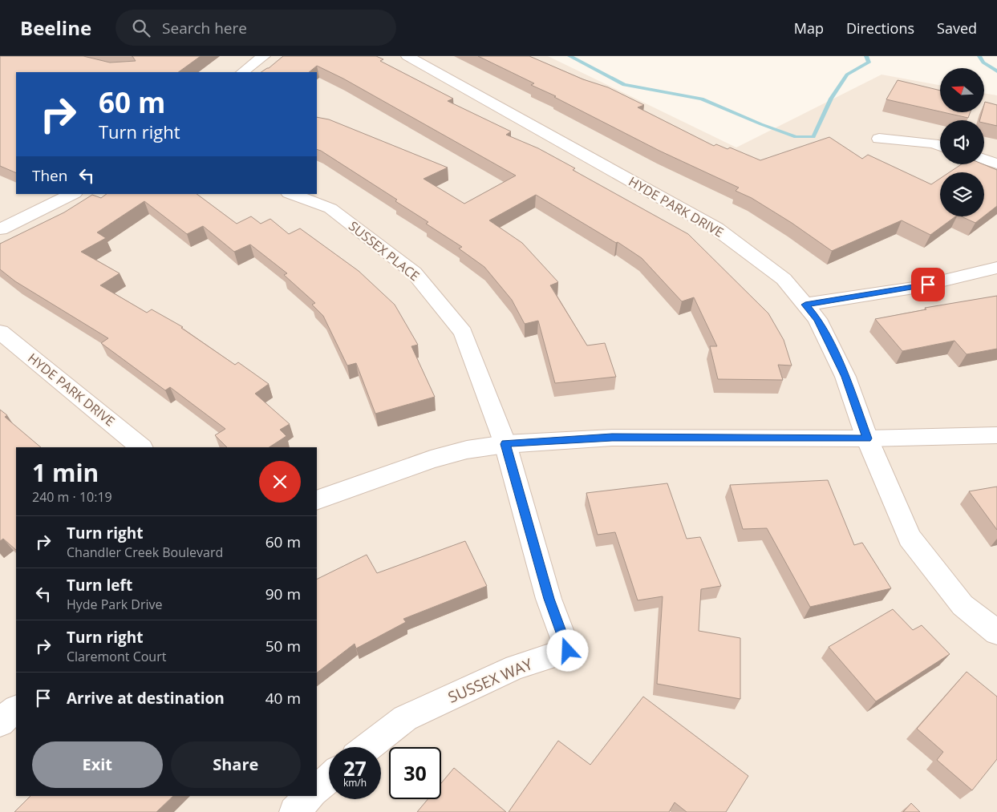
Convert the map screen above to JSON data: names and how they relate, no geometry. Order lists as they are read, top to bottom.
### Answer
{
  "streets": {
    "street": ["HYDE PARK DRIVE", "SUSSEX PLACE", "SUSSEX WAY"]
  },
  "crossings": [
    ["SUSSEX PLACE", "SUSSEX WAY"]
  ],
  "north": "left",
  "page": {
    "header": "Beeline",
    "search": "Search here",
    "nav": ["Map", "Directions", "Saved"],
    "turn": ["60 m", "Turn right"],
    "then": "Then",
    "heading": ["1 min", "240 m · 10:19"],
    "list": [
      {
        "name": "Turn right",
        "note": "Chandler Creek Boulevard",
        "value": "60 m"
      },
      {
        "name": "Turn left",
        "note": "Hyde Park Drive",
        "value": "90 m"
      },
      {
        "name": "Turn right",
        "note": "Claremont Court",
        "value": "50 m"
      },
      {
        "name": "Arrive at destination",
        "value": "40 m"
      }
    ],
    "buttons": ["Exit", "Share"],
    "speed": "27 km/h",
    "limit": "30"
  }
}
